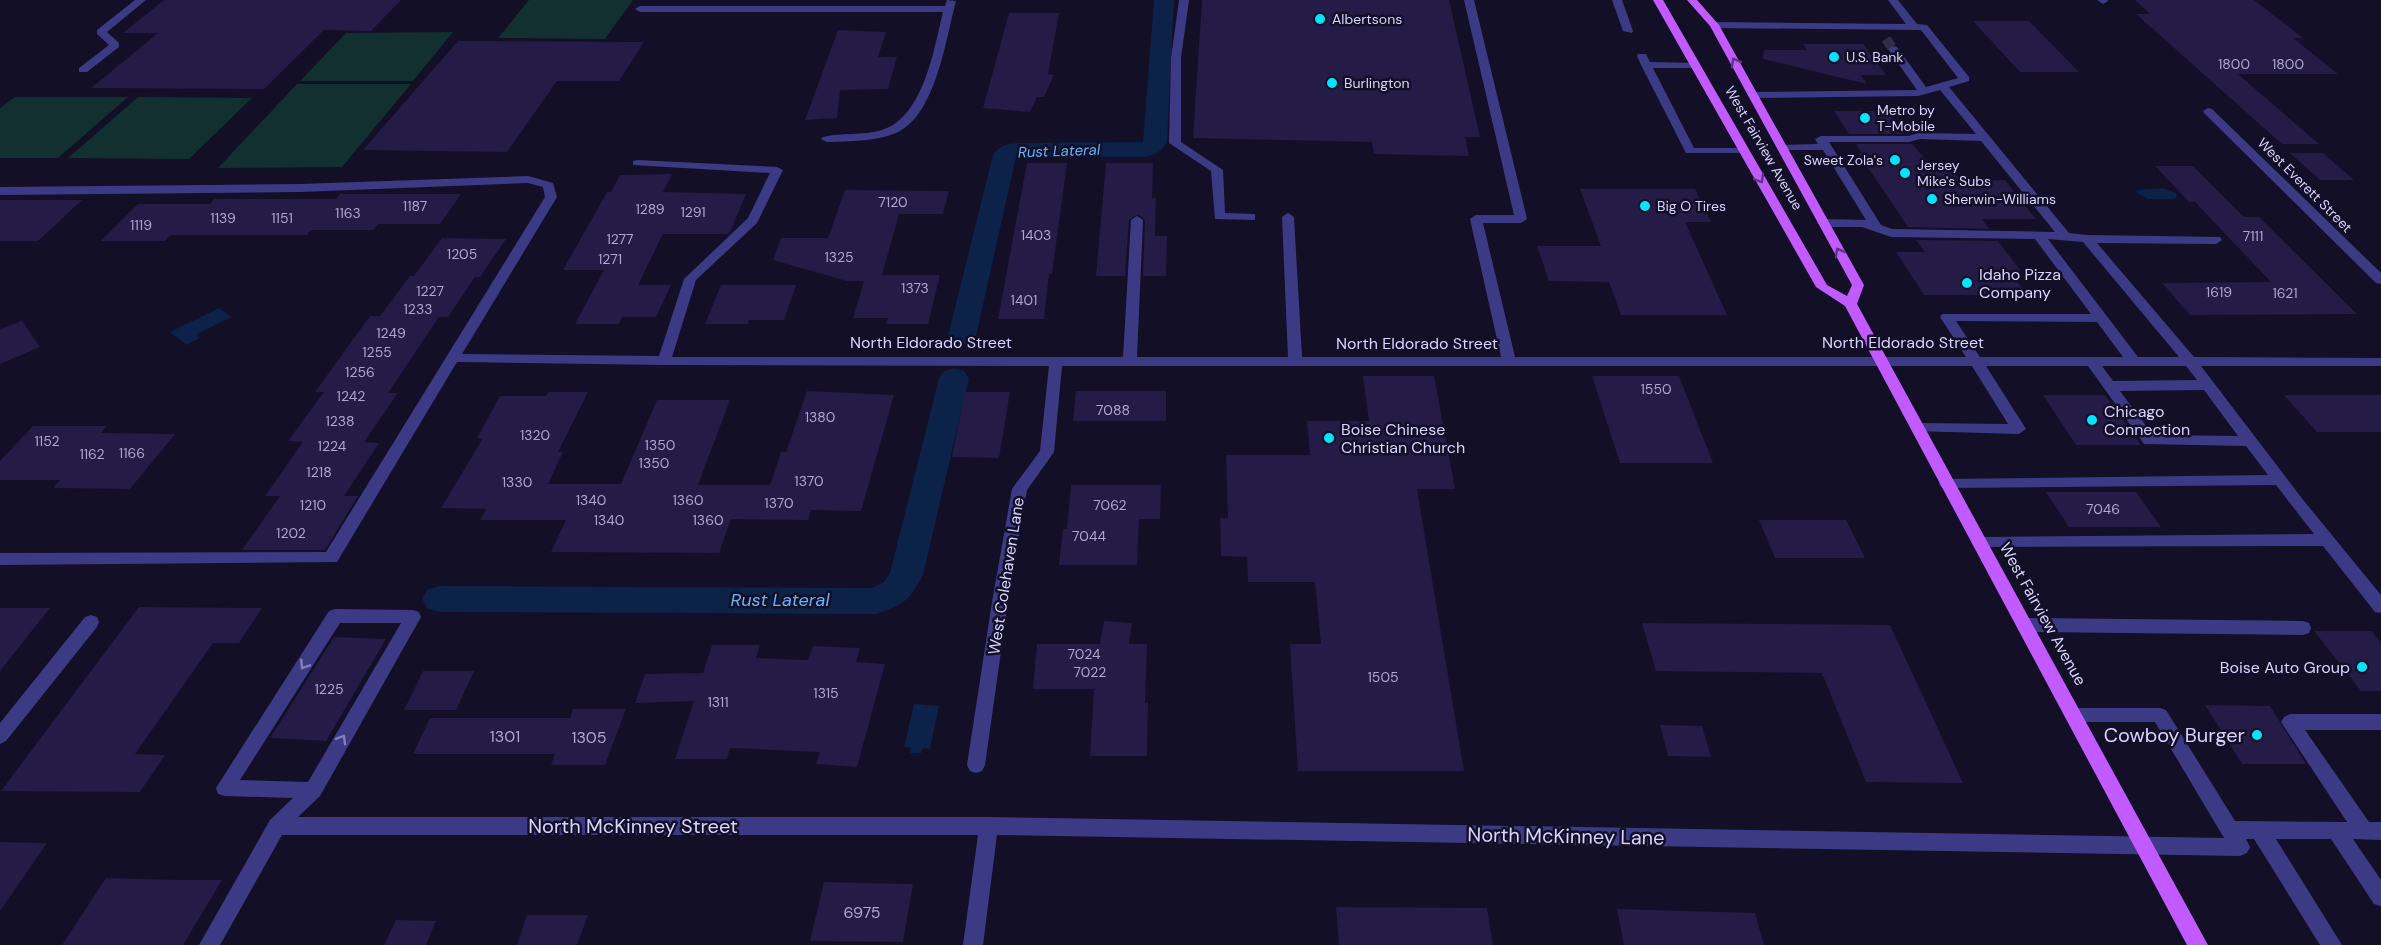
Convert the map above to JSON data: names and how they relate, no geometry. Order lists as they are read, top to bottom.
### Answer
{
  "streets": {
    "main road": ["West Fairview Avenue"],
    "street": [
      "West Everett Street",
      "North Eldorado Street",
      "West Colehaven Lane",
      "North McKinney Street",
      "North McKinney Lane"
    ]
  },
  "crossings": [
    ["West Fairview Avenue", "North Eldorado Street"],
    ["West Fairview Avenue", "North McKinney Lane"],
    ["North Eldorado Street", "West Colehaven Lane"],
    ["North McKinney Street", "North McKinney Lane"]
  ],
  "water": ["Rust Lateral"],
  "places": [
    "Albertsons",
    "U.S. Bank",
    "Burlington",
    "Metro by T-Mobile",
    "Sweet Zola's",
    "Jersey Mike's Subs",
    "Sherwin-Williams",
    "Big O Tires",
    "Idaho Pizza Company",
    "Chicago Connection",
    "Boise Chinese Christian Church",
    "Boise Auto Group",
    "Cowboy Burger"
  ],
  "house_numbers": [
    "1800",
    "1800",
    "7120",
    "1187",
    "1289",
    "1291",
    "1163",
    "1139",
    "1151",
    "1119",
    "1403",
    "7111",
    "1277",
    "1205",
    "1325",
    "1271",
    "1373",
    "1227",
    "1619",
    "1621",
    "1401",
    "1233",
    "1249",
    "1255",
    "1256",
    "1550",
    "1242",
    "7088",
    "1380",
    "1238",
    "1320",
    "1152",
    "1350",
    "1224",
    "1166",
    "1162",
    "1350",
    "1218",
    "1370",
    "1330",
    "1340",
    "1360",
    "1370",
    "1210",
    "7062",
    "7046",
    "1340",
    "1360",
    "1202",
    "7044",
    "7024",
    "7022",
    "1505",
    "1225",
    "1315",
    "1311",
    "1301",
    "1305",
    "6975"
  ]
}
